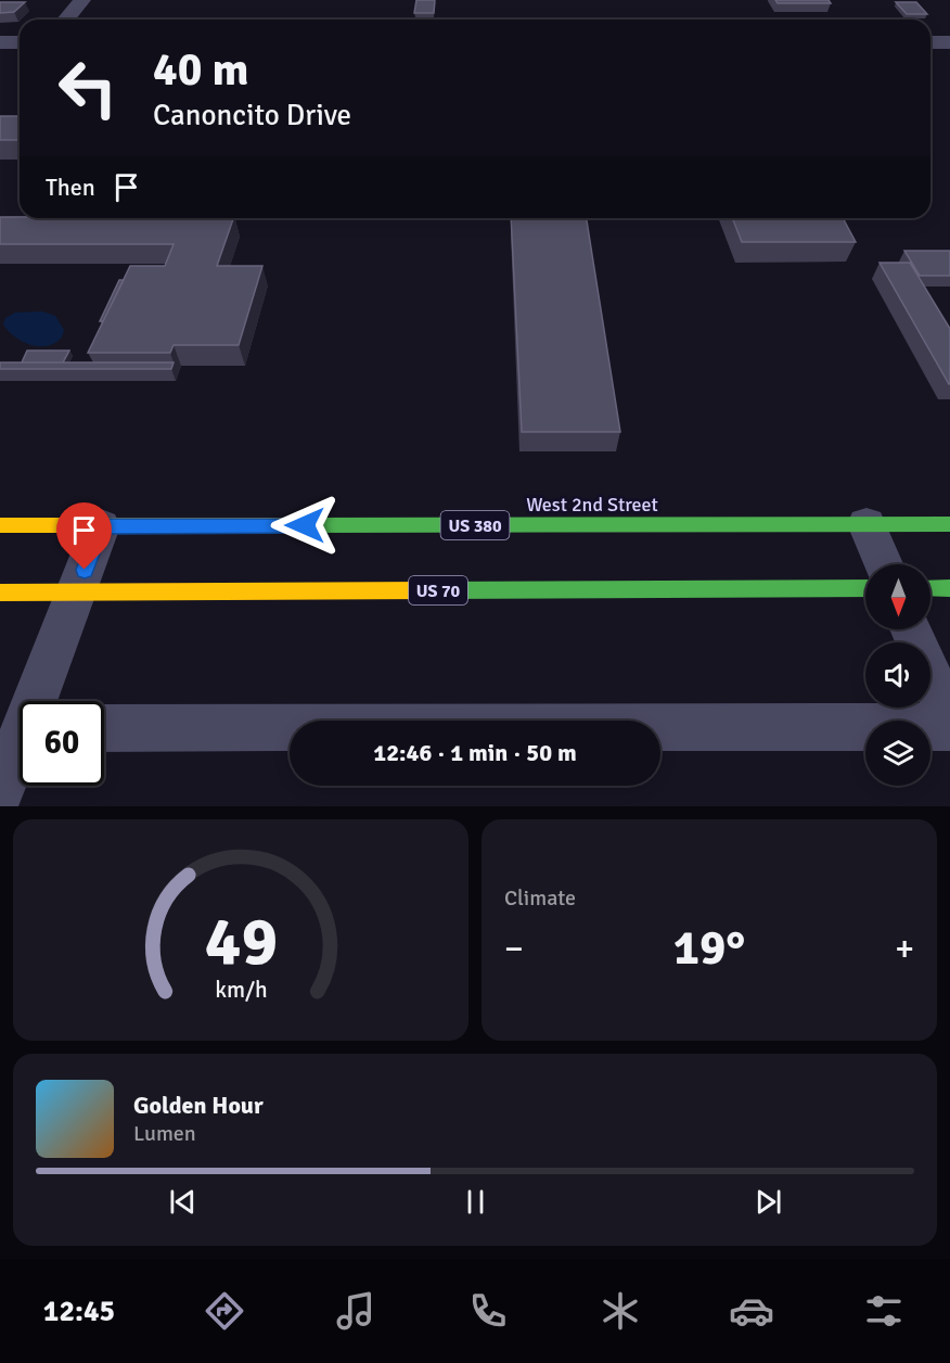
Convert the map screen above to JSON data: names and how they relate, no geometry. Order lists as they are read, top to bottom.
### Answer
{
  "streets": {
    "main road": ["West 2nd Street", "US 380", "US 70"]
  },
  "north": "bottom",
  "page": {
    "turn": ["40 m", "Canoncito Drive"],
    "then": "Then",
    "limit": "60",
    "trip": "12:46 · 1 min · 50 m",
    "tile": "Climate",
    "heat": ["−", "19°", "+"],
    "song": ["Golden Hour", "Lumen"],
    "tabs": "12:45",
    "gauge": ["49", "km/h"]
  }
}
